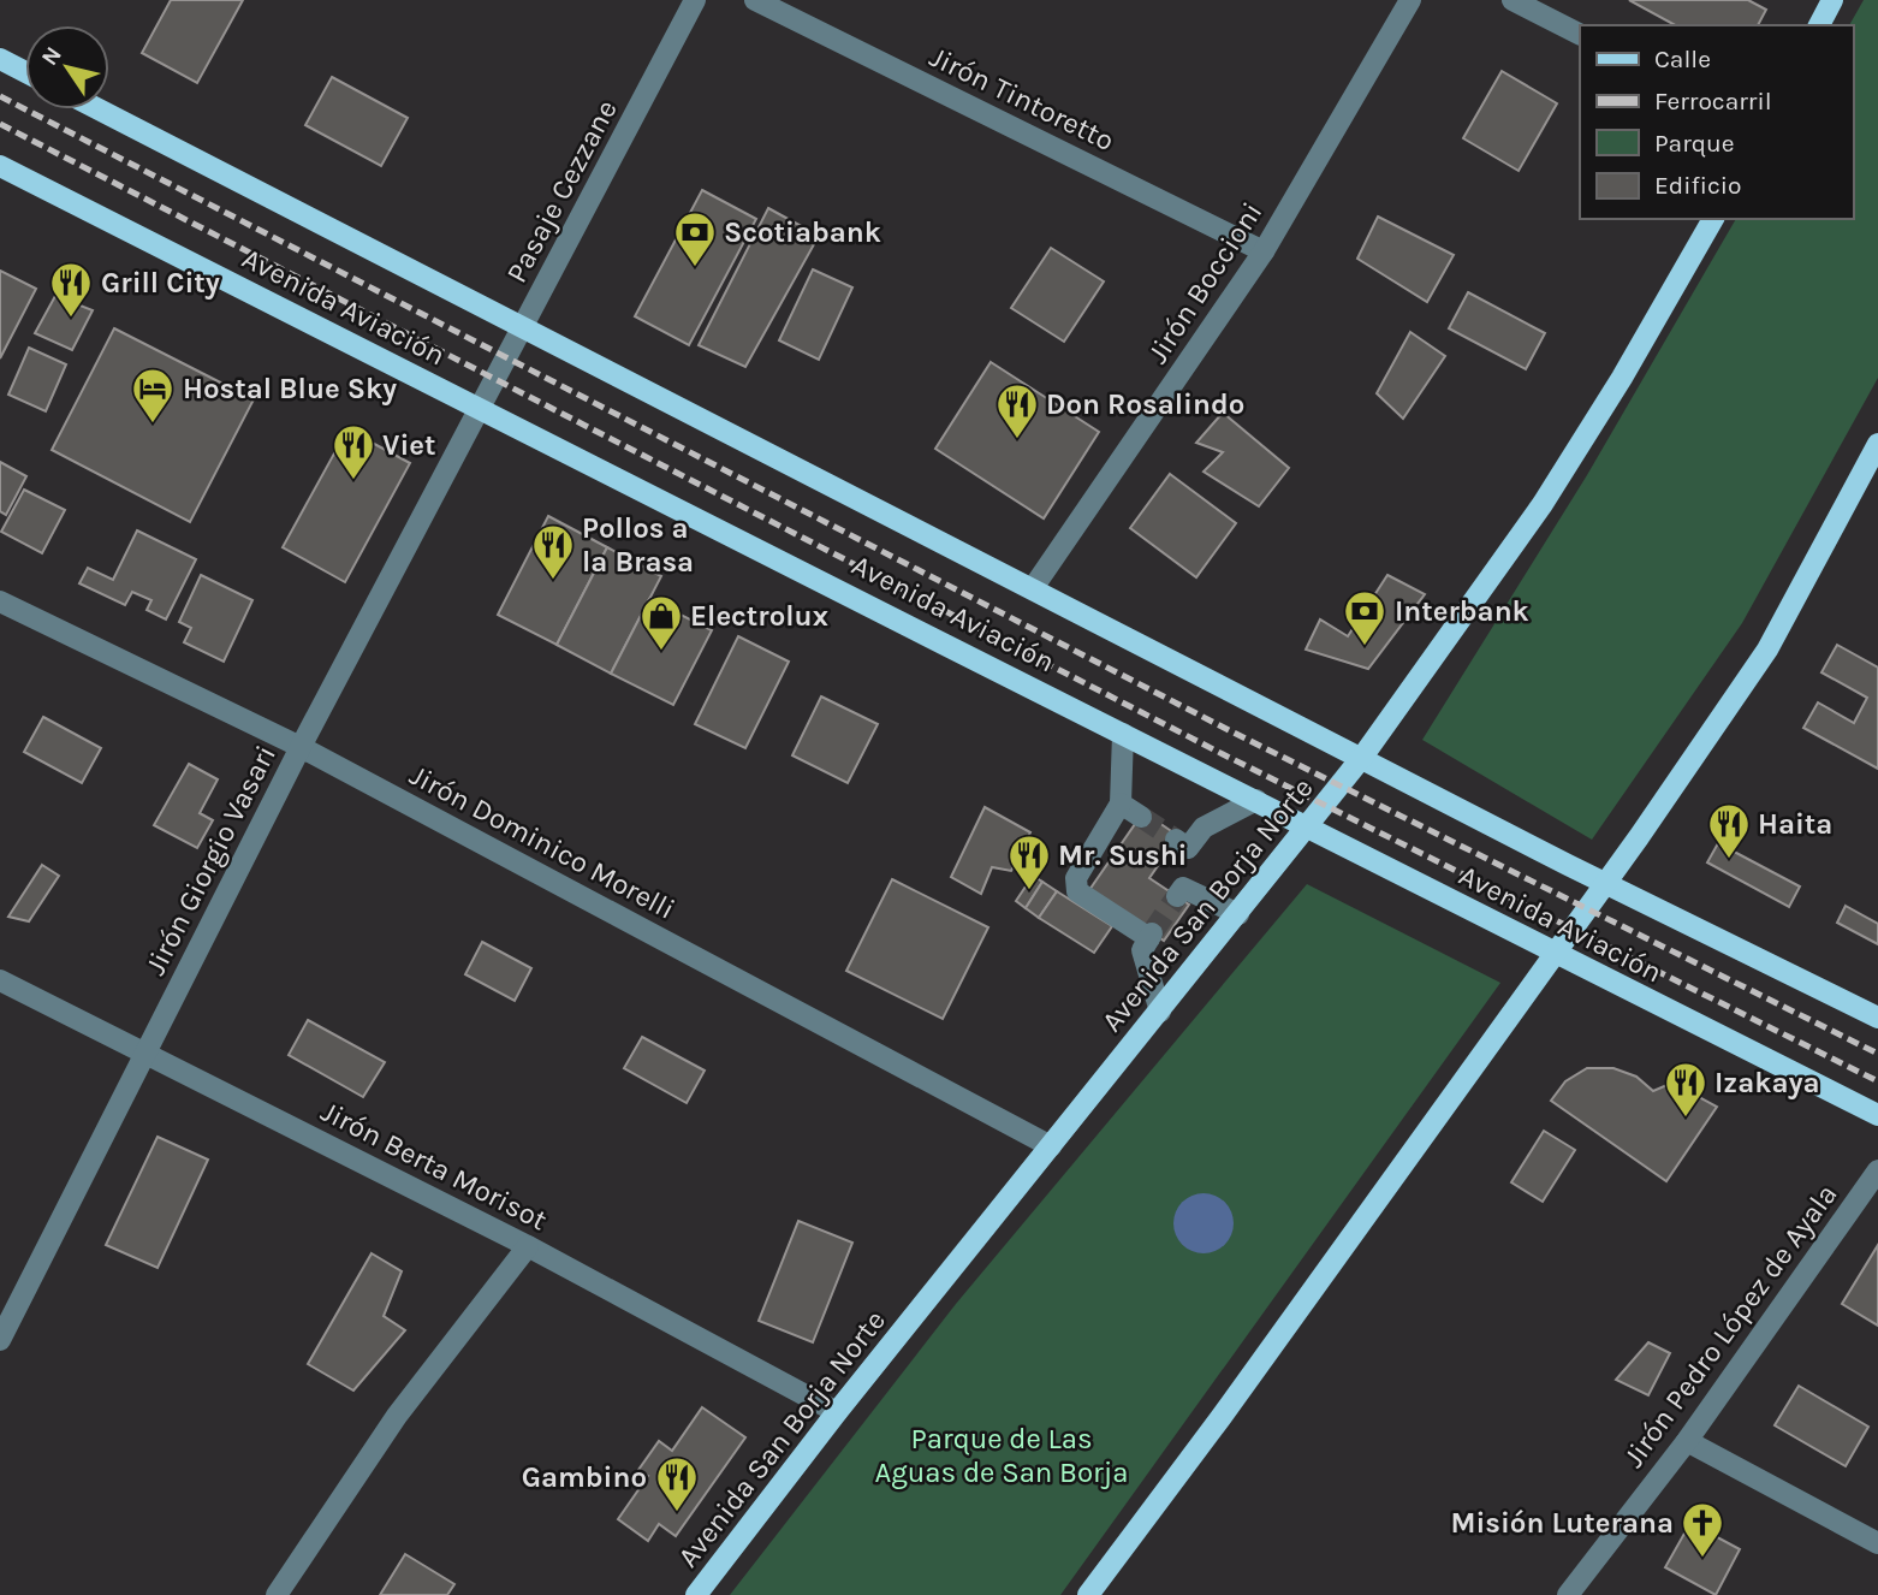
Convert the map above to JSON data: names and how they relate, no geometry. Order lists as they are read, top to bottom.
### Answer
{
  "streets": {
    "main road": ["Avenida Aviación", "Avenida San Borja Norte"],
    "street": [
      "Jirón Tintoretto",
      "Pasaje Cezzane",
      "Jirón Boccioni",
      "Jirón Dominico Morelli",
      "Jirón Giorgio Vasari",
      "Jirón Berta Morisot",
      "Jirón Pedro López de Ayala"
    ]
  },
  "crossings": [
    ["Jirón Tintoretto", "Jirón Boccioni"],
    ["Pasaje Cezzane", "Avenida Aviación"],
    ["Pasaje Cezzane", "Jirón Giorgio Vasari"],
    ["Jirón Boccioni", "Avenida Aviación"],
    ["Avenida Aviación", "Jirón Giorgio Vasari"],
    ["Avenida Aviación", "Avenida San Borja Norte"],
    ["Jirón Dominico Morelli", "Jirón Giorgio Vasari"],
    ["Jirón Dominico Morelli", "Avenida San Borja Norte"],
    ["Jirón Giorgio Vasari", "Jirón Berta Morisot"],
    ["Avenida San Borja Norte", "Jirón Berta Morisot"]
  ],
  "parks": ["Parque de Las Aguas de San Borja"],
  "places": {
    "bank": ["Scotiabank", "Interbank"],
    "restaurant": [
      "Grill City",
      "Don Rosalindo",
      "Viet",
      "Pollos a la Brasa",
      "Haita",
      "Mr. Sushi",
      "Izakaya",
      "Gambino"
    ],
    "hotel": ["Hostal Blue Sky"],
    "shop": ["Electrolux"],
    "church": ["Misión Luterana"]
  },
  "legend": [
    "Calle",
    "Ferrocarril",
    "Parque",
    "Edificio"
  ],
  "north": "top left"
}
